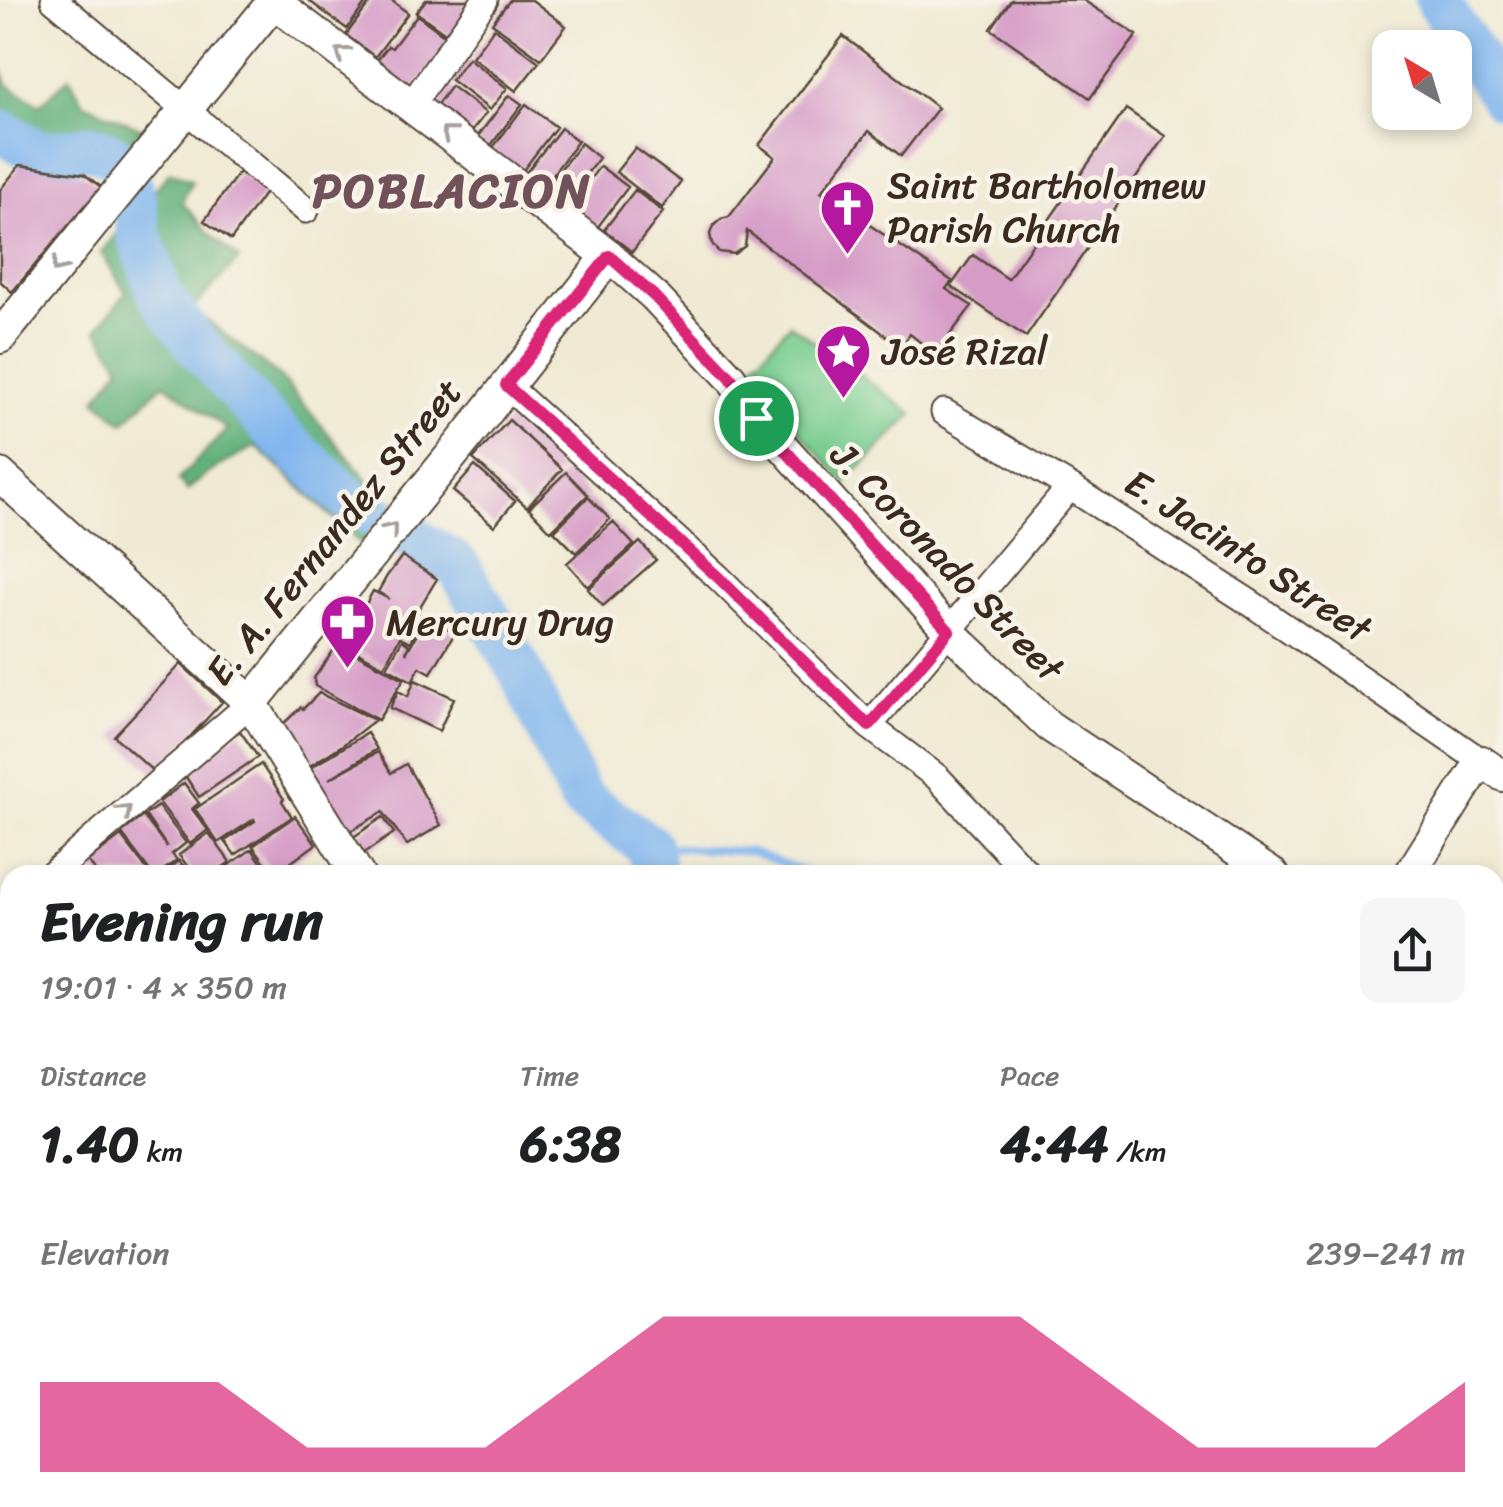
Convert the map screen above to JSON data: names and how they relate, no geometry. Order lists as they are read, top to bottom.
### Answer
{
  "streets": {
    "main road": ["E. A. Fernandez Street", "J. Coronado Street"],
    "street": ["E. Jacinto Street"]
  },
  "crossings": [
    ["E. A. Fernandez Street", "J. Coronado Street"]
  ],
  "one_way": ["E. A. Fernandez Street"],
  "districts": ["POBLACION"],
  "places": {
    "church": ["Saint Bartholomew Parish Church"],
    "place": ["José Rizal"],
    "pharmacy": ["Mercury Drug"]
  },
  "north": "top left",
  "page": {
    "heading": ["Evening run", "19:01 · 4 × 350 m"],
    "stats": [
      ["Distance", "1.40 km"],
      ["Time", "6:38"],
      ["Pace", "4:44 /km"]
    ],
    "chart": ["Elevation", "239–241 m"]
  }
}
